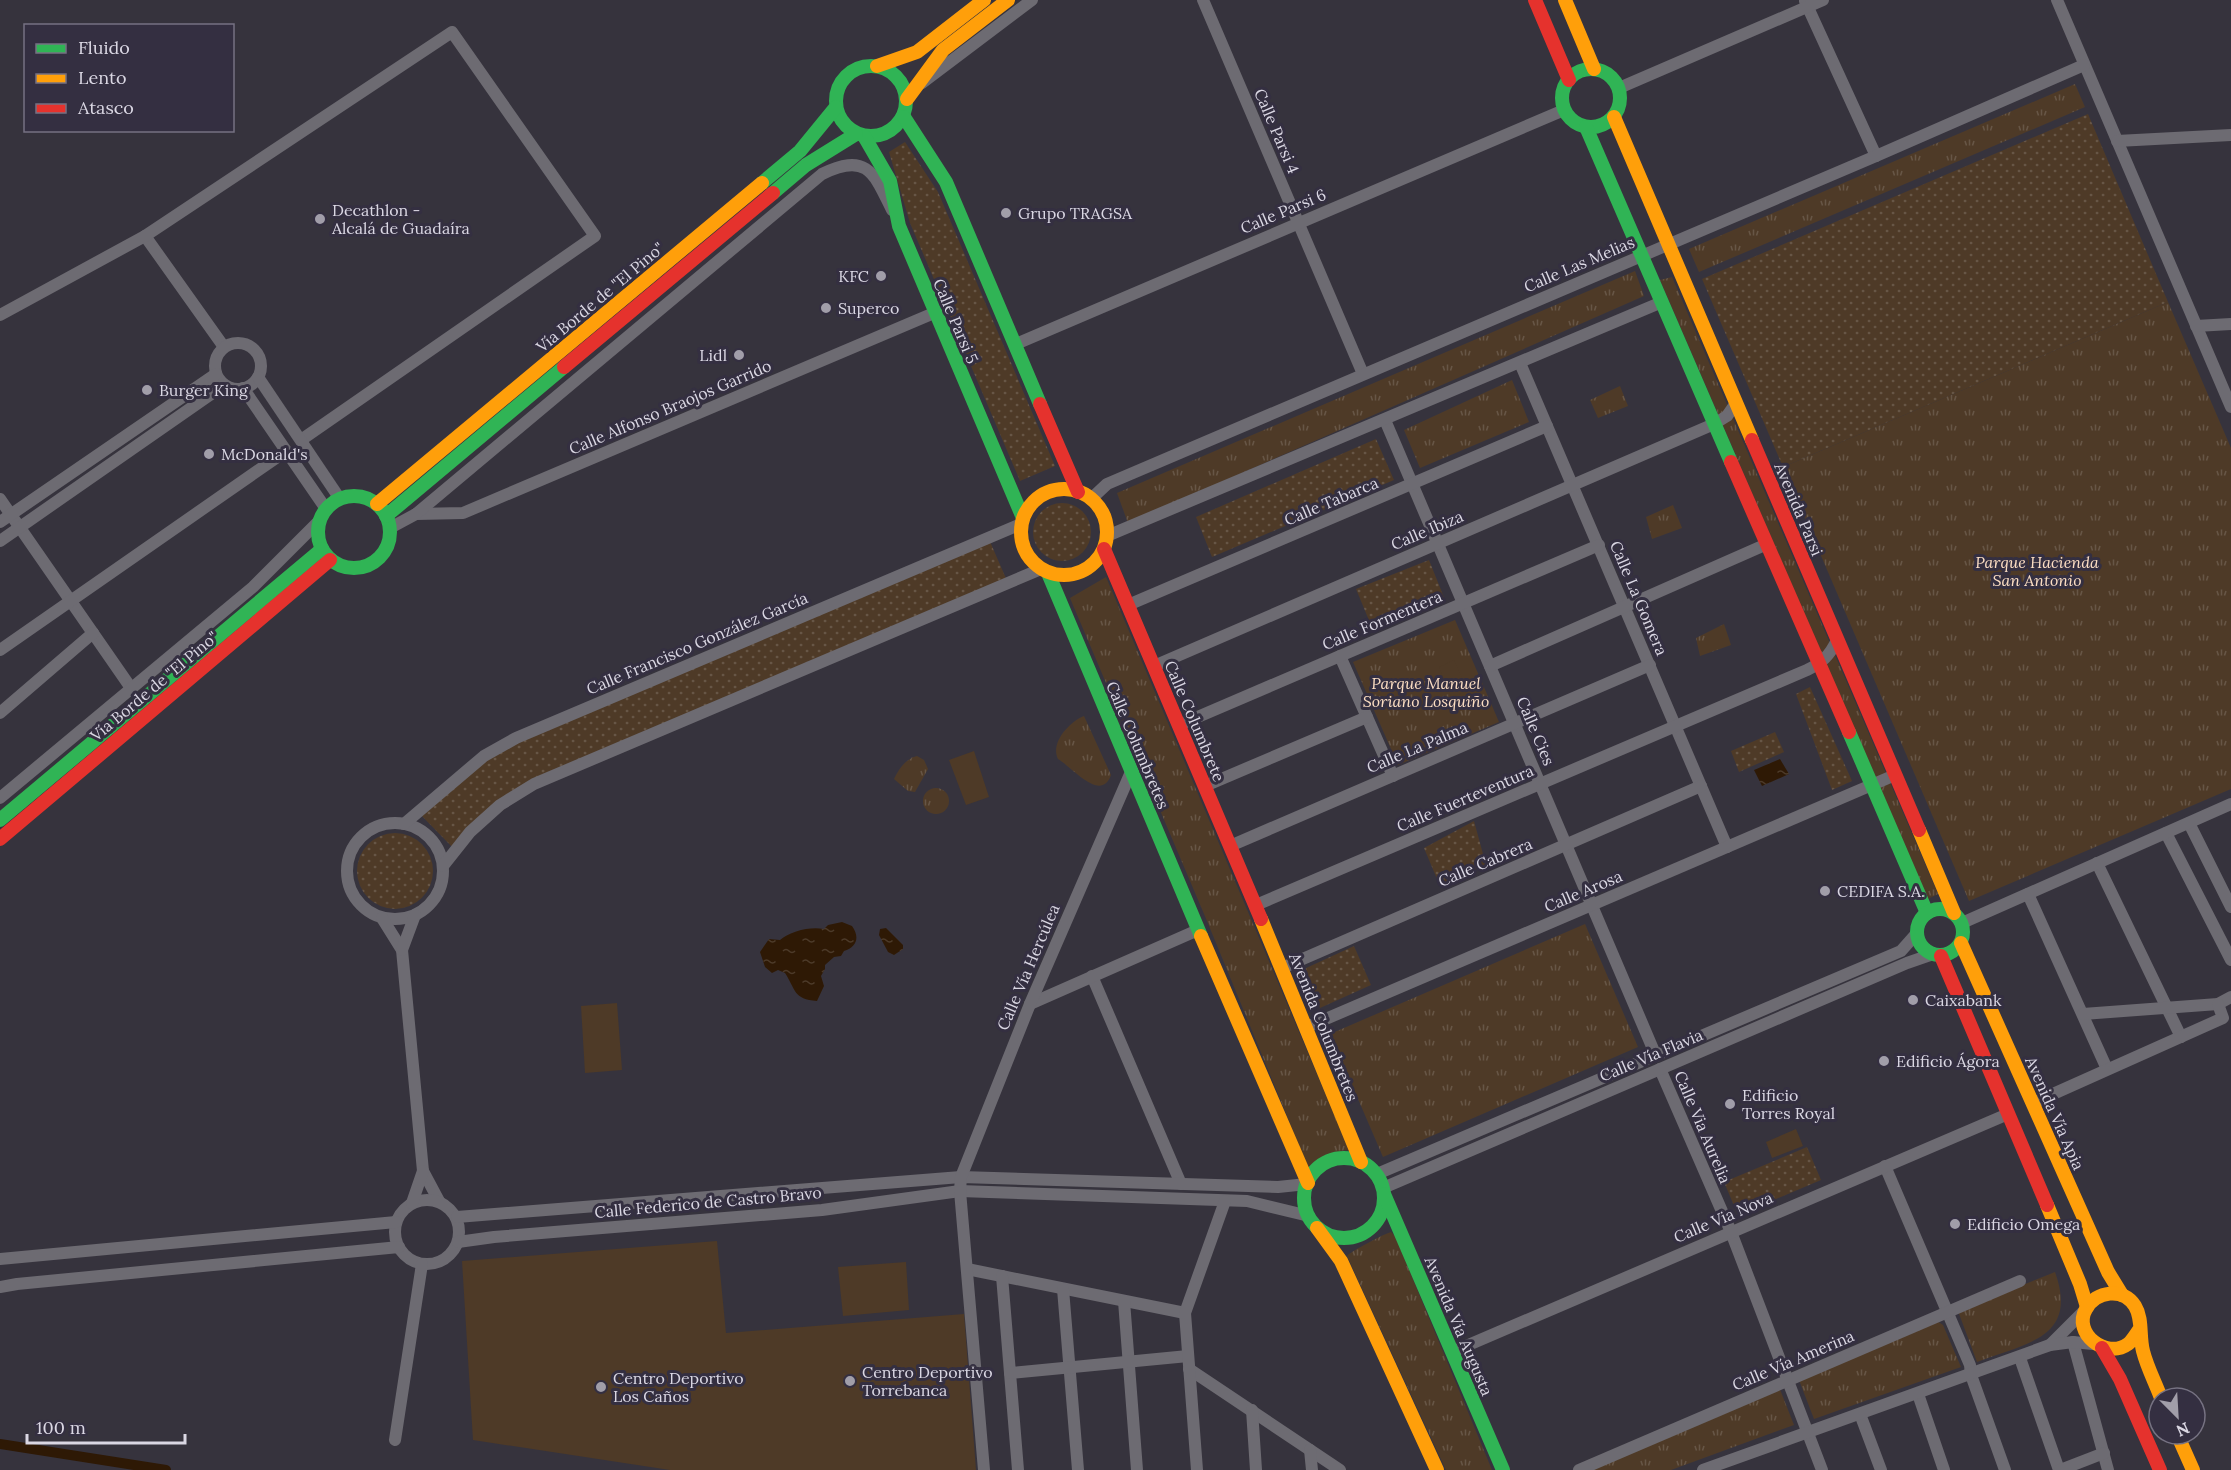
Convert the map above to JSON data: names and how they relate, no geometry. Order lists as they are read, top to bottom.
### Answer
{
  "streets": {
    "street": [
      "Calle Parsi 4",
      "Calle Parsi 6",
      "Calle Las Melias",
      "Vía Borde de \"El Pino\"",
      "Calle Parsi 5",
      "Calle Alfonso Braojos Garrido",
      "Calle Tabarca",
      "Avenida Parsi",
      "Calle Ibiza",
      "Calle La Gomera",
      "Calle Formentera",
      "Calle Francisco González García",
      "Calle Columbrete",
      "Calle Cies",
      "Calle Columbretes",
      "Calle La Palma",
      "Calle Fuerteventura",
      "Calle Cabrera",
      "Calle Arosa",
      "Calle Vía Hercúlea",
      "Avenida Columbretes",
      "Calle Vía Flavia",
      "Avenida Vía Apia",
      "Calle Via Aurelia",
      "Calle Federico de Castro Bravo",
      "Calle Via Nova",
      "Avenida Vía Augusta",
      "Calle Vía Amerina"
    ]
  },
  "crossings": [
    ["Calle Parsi 4", "Calle Parsi 6"],
    ["Calle Parsi 4", "Calle Las Melias"],
    ["Calle Parsi 6", "Avenida Parsi"],
    ["Calle Las Melias", "Calle Parsi 5"],
    ["Calle Las Melias", "Avenida Parsi"],
    ["Calle Las Melias", "Calle Francisco González García"],
    ["Calle Las Melias", "Calle Columbrete"],
    ["Calle Las Melias", "Calle Columbretes"],
    ["Vía Borde de \"El Pino\"", "Calle Parsi 5"],
    ["Calle Parsi 5", "Calle Alfonso Braojos Garrido"],
    ["Calle Parsi 5", "Calle Francisco González García"],
    ["Calle Parsi 5", "Calle Columbrete"],
    ["Calle Parsi 5", "Calle Columbretes"],
    ["Calle Tabarca", "Calle La Gomera"],
    ["Calle Tabarca", "Calle Columbrete"],
    ["Calle Tabarca", "Calle Cies"],
    ["Avenida Parsi", "Calle Ibiza"],
    ["Avenida Parsi", "Calle Arosa"],
    ["Avenida Parsi", "Calle Vía Flavia"],
    ["Avenida Parsi", "Avenida Vía Apia"],
    ["Calle Ibiza", "Calle La Gomera"],
    ["Calle Ibiza", "Calle Columbrete"],
    ["Calle Ibiza", "Calle Cies"],
    ["Calle La Gomera", "Calle Formentera"],
    ["Calle La Gomera", "Calle La Palma"],
    ["Calle La Gomera", "Calle Fuerteventura"],
    ["Calle La Gomera", "Calle Cabrera"],
    ["Calle La Gomera", "Calle Arosa"],
    ["Calle Formentera", "Calle Columbrete"],
    ["Calle Formentera", "Calle Cies"],
    ["Calle Francisco González García", "Calle Columbrete"],
    ["Calle Francisco González García", "Calle Columbretes"],
    ["Calle Columbrete", "Calle Columbretes"],
    ["Calle Columbrete", "Calle La Palma"],
    ["Calle Columbrete", "Calle Fuerteventura"],
    ["Calle Columbrete", "Avenida Columbretes"],
    ["Calle Cies", "Calle La Palma"],
    ["Calle Cies", "Calle Fuerteventura"],
    ["Calle Cies", "Calle Cabrera"],
    ["Calle Cies", "Calle Arosa"],
    ["Calle Cies", "Calle Vía Flavia"],
    ["Calle Columbretes", "Calle Vía Hercúlea"],
    ["Calle Fuerteventura", "Avenida Columbretes"],
    ["Calle Cabrera", "Avenida Columbretes"],
    ["Calle Arosa", "Avenida Columbretes"],
    ["Calle Vía Hercúlea", "Calle Federico de Castro Bravo"],
    ["Avenida Columbretes", "Calle Vía Flavia"],
    ["Avenida Columbretes", "Calle Federico de Castro Bravo"],
    ["Avenida Columbretes", "Avenida Vía Augusta"],
    ["Calle Vía Flavia", "Avenida Vía Apia"],
    ["Calle Vía Flavia", "Calle Via Aurelia"],
    ["Calle Vía Flavia", "Calle Federico de Castro Bravo"],
    ["Calle Vía Flavia", "Avenida Vía Augusta"],
    ["Calle Via Aurelia", "Calle Via Nova"],
    ["Calle Via Aurelia", "Calle Vía Amerina"],
    ["Calle Federico de Castro Bravo", "Avenida Vía Augusta"],
    ["Calle Via Nova", "Avenida Vía Augusta"]
  ],
  "parks": ["Parque Hacienda San Antonio", "Parque Manuel Soriano Losquiño"],
  "places": [
    "Grupo TRAGSA",
    "Decathlon - Alcalá de Guadaíra",
    "KFC",
    "Superco",
    "Lidl",
    "Burger King",
    "McDonald's",
    "CEDIFA S.A.",
    "Caixabank",
    "Edificio Ágora",
    "Edificio Torres Royal",
    "Edificio Omega",
    "Centro Deportivo Torrebanca",
    "Centro Deportivo Los Caños"
  ],
  "legend": ["Fluido", "Lento", "Atasco"],
  "scale_bar": "100 m",
  "north": "bottom right"
}
